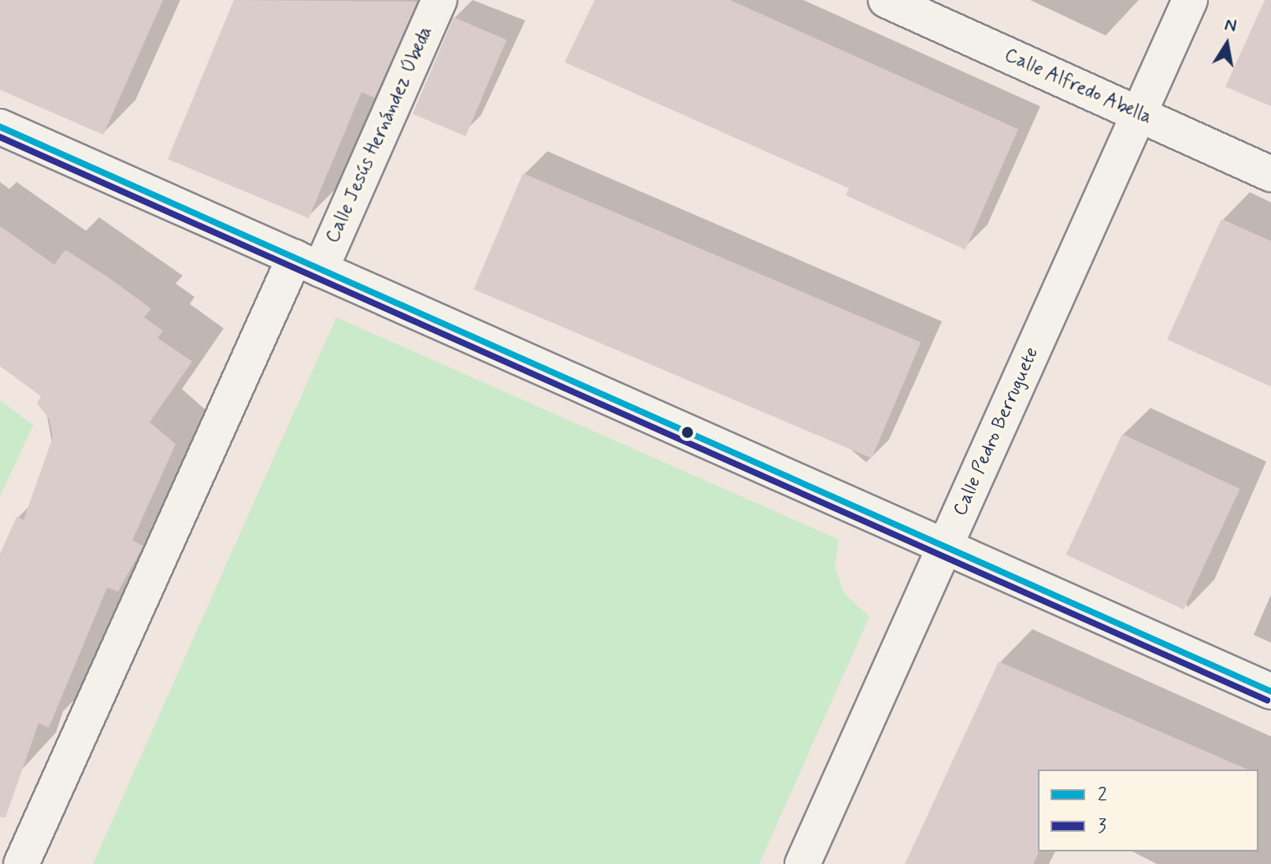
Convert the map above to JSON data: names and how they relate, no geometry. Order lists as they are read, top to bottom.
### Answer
{
  "streets": {
    "street": ["Calle Alfredo Abella", "Calle Jesús Hernández Úbeda", "Calle Pedro Berruguete"]
  },
  "crossings": [
    ["Calle Alfredo Abella", "Calle Pedro Berruguete"]
  ],
  "lines": ["transit line 2", "transit line 3"],
  "legend": ["2", "3"],
  "north": "top"
}
